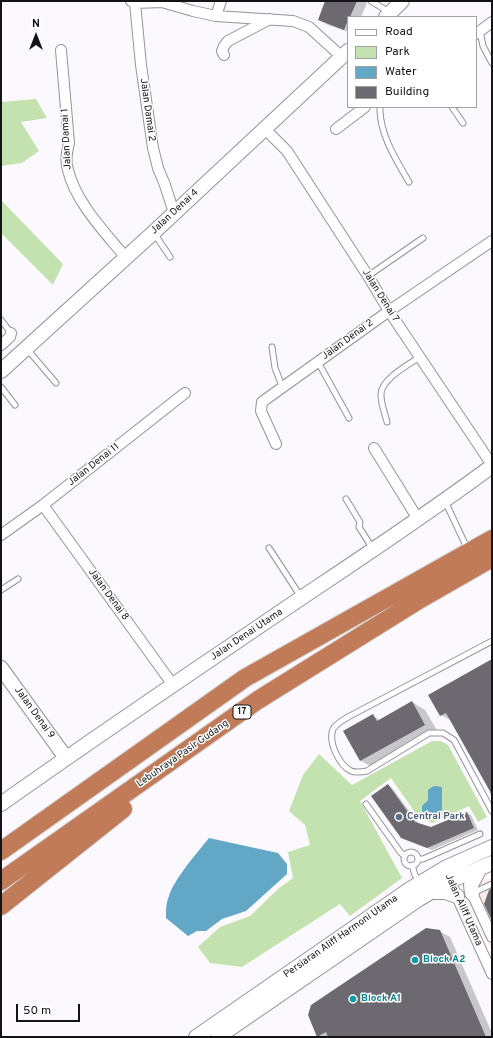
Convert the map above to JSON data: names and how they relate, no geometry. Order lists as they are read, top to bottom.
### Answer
{
  "streets": {
    "highway": ["17", "Lebuhraya Pasir Gudang"],
    "street": [
      "Jalan Damai 2",
      "Jalan Damai 1",
      "Jalan Denai 4",
      "Jalan Denai 7",
      "Jalan Denai 2",
      "Jalan Denai 11",
      "Jalan Denai 8",
      "Jalan Denai Utama",
      "Jalan Denai 9",
      "Jalan Aliff Utama",
      "Persiaran Aliff Harmoni Utama"
    ]
  },
  "crossings": [
    ["Jalan Damai 2", "Jalan Denai 4"],
    ["Jalan Damai 1", "Jalan Denai 4"],
    ["Jalan Denai 4", "Jalan Denai 7"],
    ["Jalan Denai 7", "Jalan Denai 2"],
    ["Jalan Denai 7", "Jalan Denai Utama"],
    ["Jalan Denai 11", "Jalan Denai 8"],
    ["Jalan Denai 8", "Jalan Denai Utama"],
    ["Jalan Denai Utama", "Jalan Denai 9"],
    ["Jalan Aliff Utama", "Persiaran Aliff Harmoni Utama"]
  ],
  "places": ["Central Park", "Block A2", "Block A1"],
  "legend": [
    "Road",
    "Park",
    "Water",
    "Building"
  ],
  "scale_bar": "50 m",
  "north": "top"
}
